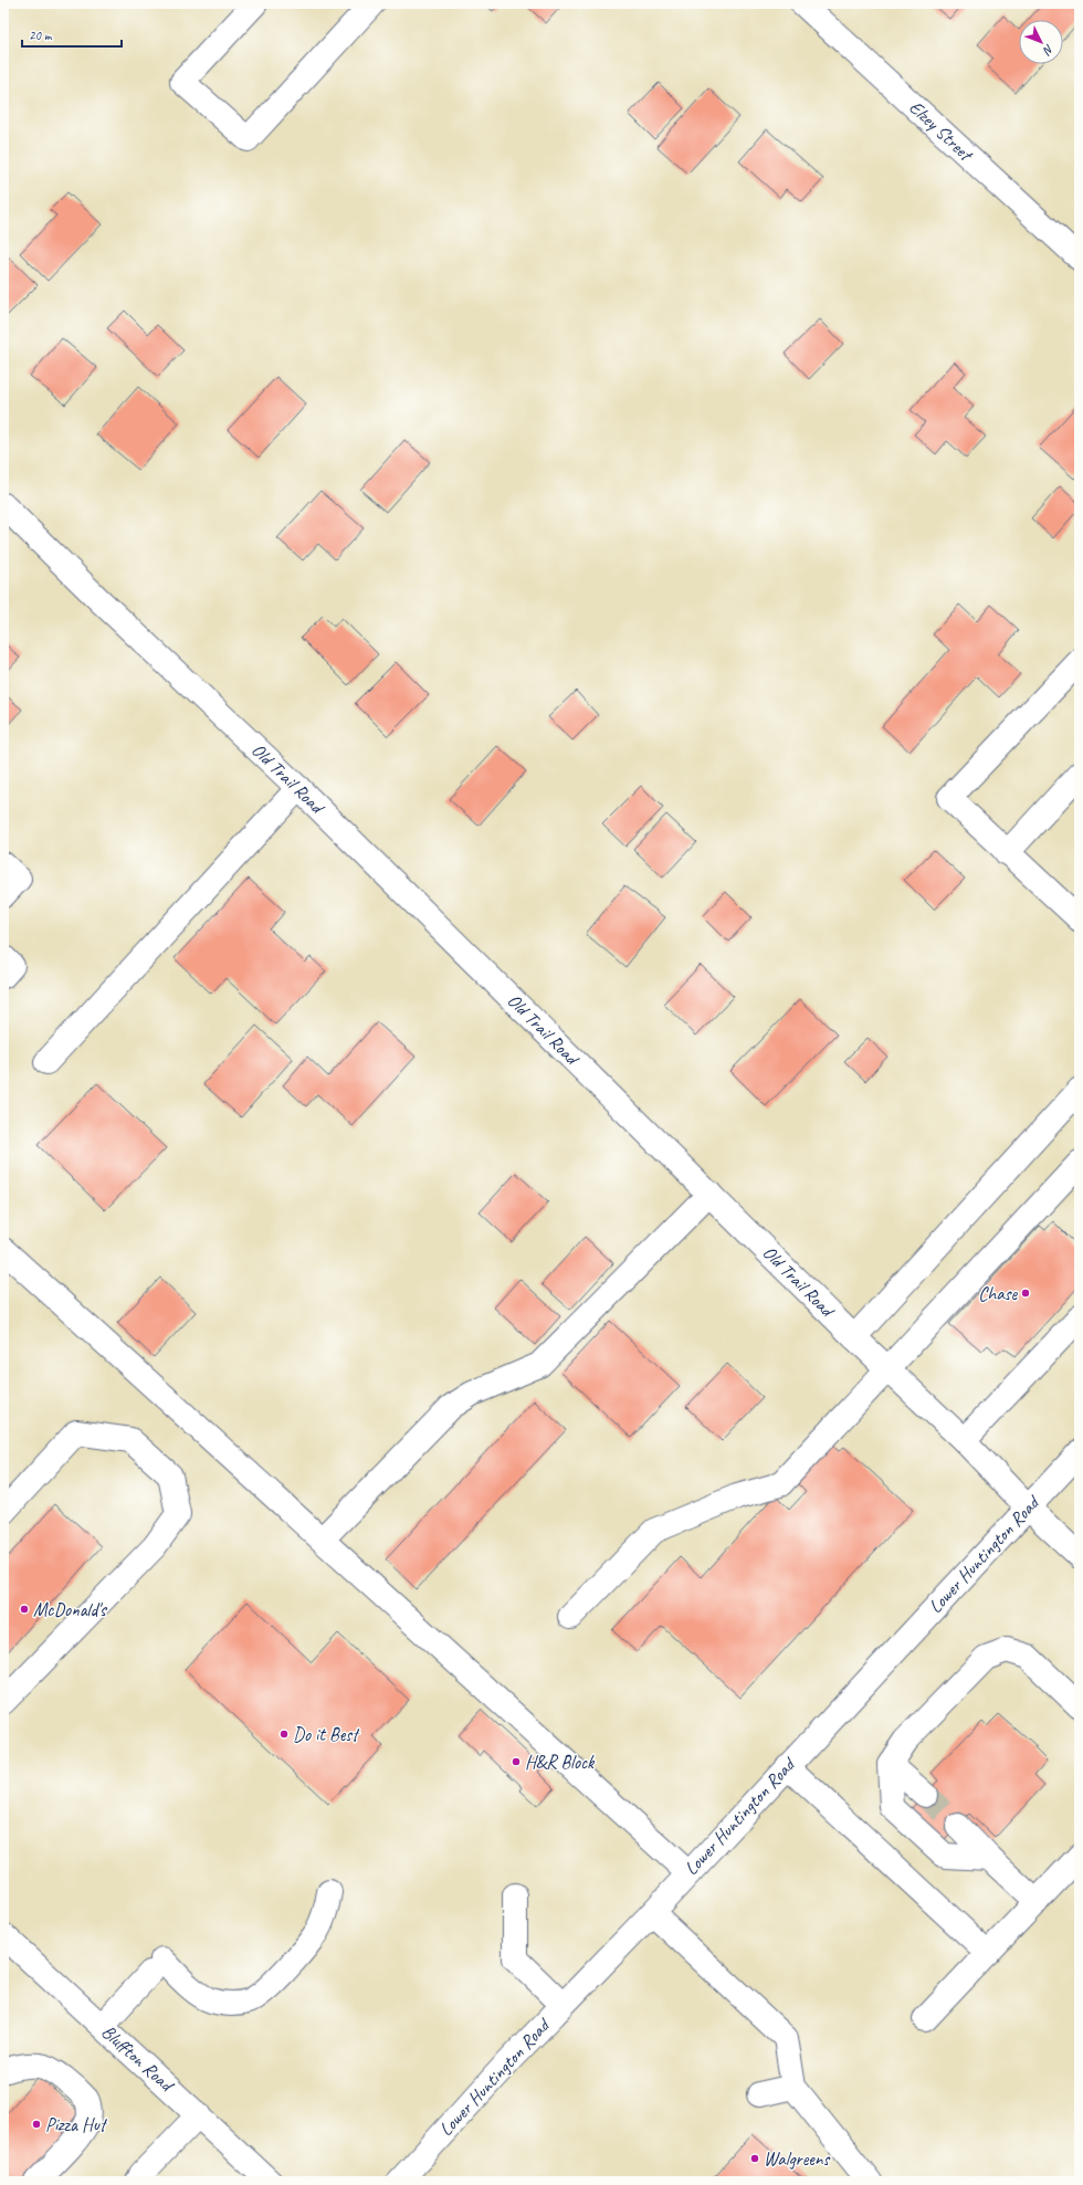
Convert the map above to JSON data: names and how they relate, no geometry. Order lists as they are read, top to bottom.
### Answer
{
  "streets": {
    "street": [
      "Elzey Street",
      "Old Trail Road",
      "Lower Huntington Road",
      "Bluffton Road"
    ]
  },
  "crossings": [
    ["Old Trail Road", "Lower Huntington Road"]
  ],
  "places": [
    "Chase",
    "McDonald's",
    "Do it Best",
    "H&R Block",
    "Pizza Hut",
    "Walgreens"
  ],
  "scale_bar": "20 m",
  "north": "bottom right"
}
